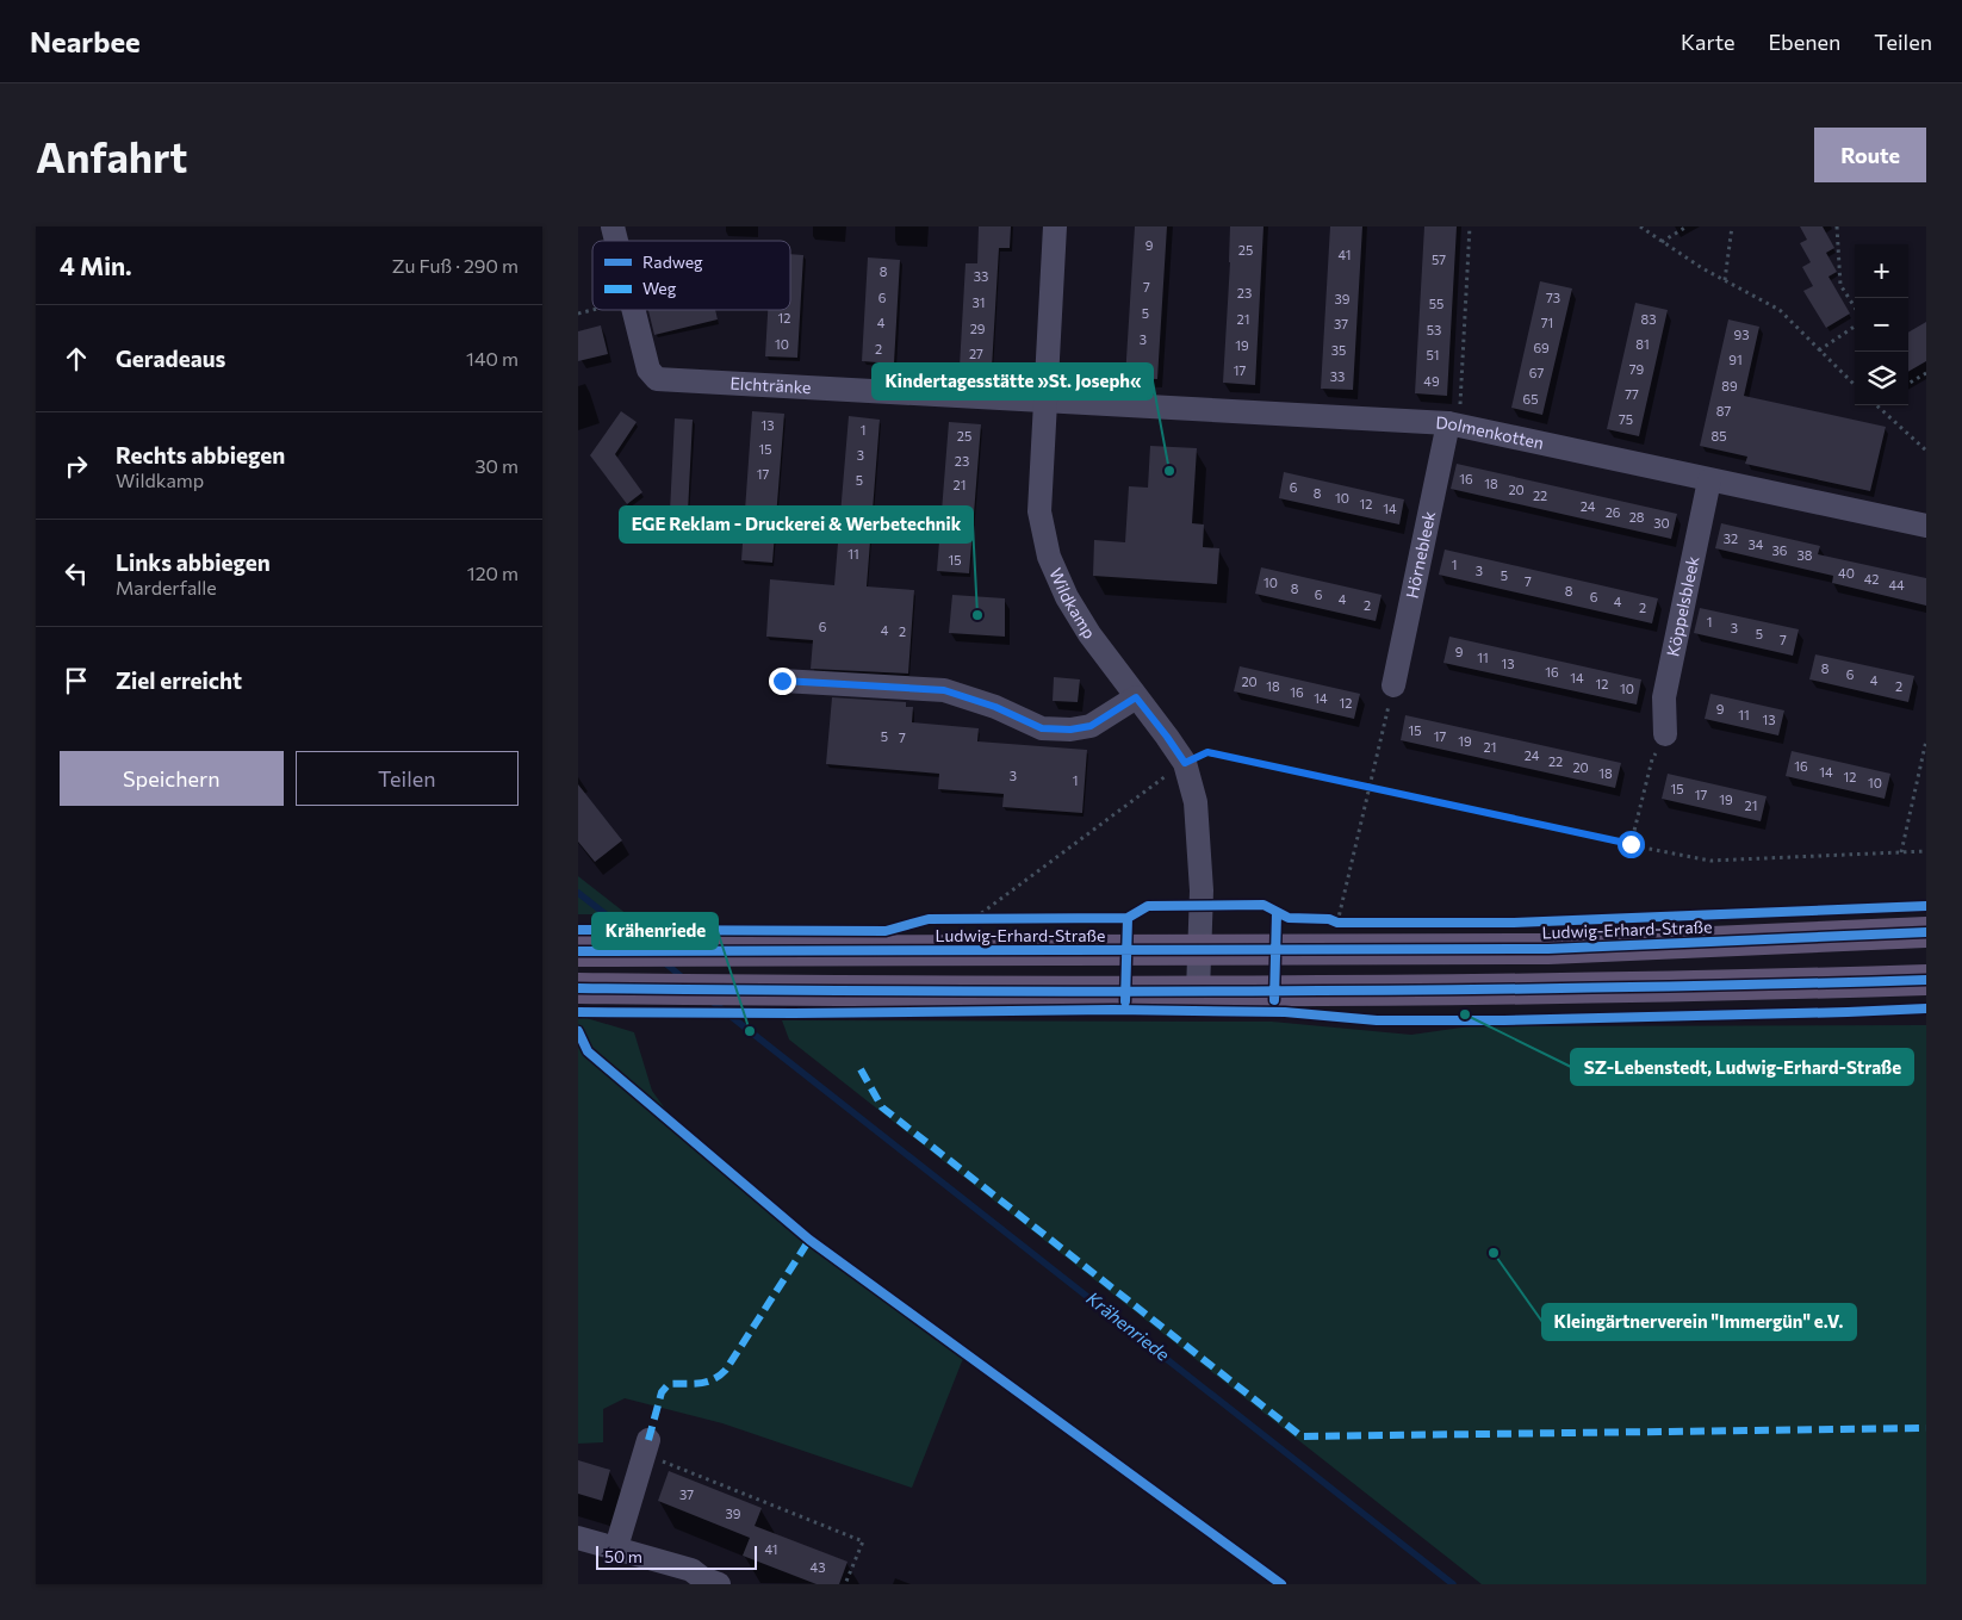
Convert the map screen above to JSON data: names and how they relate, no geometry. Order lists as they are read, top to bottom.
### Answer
{
  "streets": {
    "main road": ["Ludwig-Erhard-Straße"],
    "street": [
      "Elchtränke",
      "Dolmenkotten",
      "Hörnebleek",
      "Wildkamp",
      "Köppelsbleek"
    ]
  },
  "crossings": [
    ["Elchtränke", "Dolmenkotten"],
    ["Elchtränke", "Wildkamp"],
    ["Dolmenkotten", "Hörnebleek"],
    ["Dolmenkotten", "Wildkamp"],
    ["Dolmenkotten", "Köppelsbleek"],
    ["Wildkamp", "Ludwig-Erhard-Straße"]
  ],
  "water": ["Krähenriede"],
  "places": [
    "Kindertagesstätte »St. Joseph«",
    "EGE Reklam - Druckerei & Werbetechnik",
    "SZ-Lebenstedt, Ludwig-Erhard-Straße",
    "Krähenriede",
    "Kleingärtnerverein \"Immergün\" e.V."
  ],
  "house_numbers": [
    "9",
    "25",
    "41",
    "57",
    "8",
    "33",
    "7",
    "23",
    "6",
    "73",
    "39",
    "31",
    "55",
    "5",
    "12",
    "21",
    "83",
    "4",
    "71",
    "37",
    "29",
    "53",
    "93",
    "3",
    "10",
    "81",
    "19",
    "69",
    "2",
    "35",
    "27",
    "51",
    "91",
    "79",
    "17",
    "67",
    "33",
    "49",
    "89",
    "77",
    "65",
    "87",
    "75",
    "13",
    "1",
    "25",
    "85",
    "15",
    "3",
    "23",
    "17",
    "16",
    "5",
    "18",
    "21",
    "6",
    "20",
    "8",
    "22",
    "10",
    "12",
    "24",
    "14",
    "26",
    "28",
    "30",
    "32",
    "34",
    "36",
    "11",
    "38",
    "15",
    "1",
    "3",
    "40",
    "5",
    "42",
    "7",
    "10",
    "44",
    "8",
    "8",
    "6",
    "6",
    "4",
    "4",
    "2",
    "2",
    "1",
    "6",
    "3",
    "4",
    "2",
    "5",
    "7",
    "9",
    "11",
    "13",
    "8",
    "16",
    "6",
    "14",
    "4",
    "20",
    "12",
    "18",
    "2",
    "10",
    "16",
    "14",
    "12",
    "9",
    "11",
    "13",
    "15",
    "5",
    "17",
    "7",
    "19",
    "21",
    "24",
    "22",
    "16",
    "20",
    "14",
    "18",
    "3",
    "12",
    "1",
    "10",
    "15",
    "17",
    "19",
    "21",
    "37",
    "39",
    "41",
    "43"
  ],
  "legend": ["Radweg", "Weg"],
  "scale_bar": "50 m",
  "page": {
    "header": "Nearbee",
    "nav": ["Karte", "Ebenen", "Teilen"],
    "buttons": [
      "Route",
      ["Speichern", "Teilen"]
    ],
    "title": "Anfahrt",
    "heading": ["4 Min.", "Zu Fuß · 290 m"],
    "map_buttons": ["+", "−"],
    "list": [
      ["Geradeaus", "140 m"],
      ["Rechts abbiegen", "Wildkamp", "30 m"],
      ["Links abbiegen", "Marderfalle", "120 m"],
      "Ziel erreicht"
    ],
    "scale": "50 m"
  }
}
